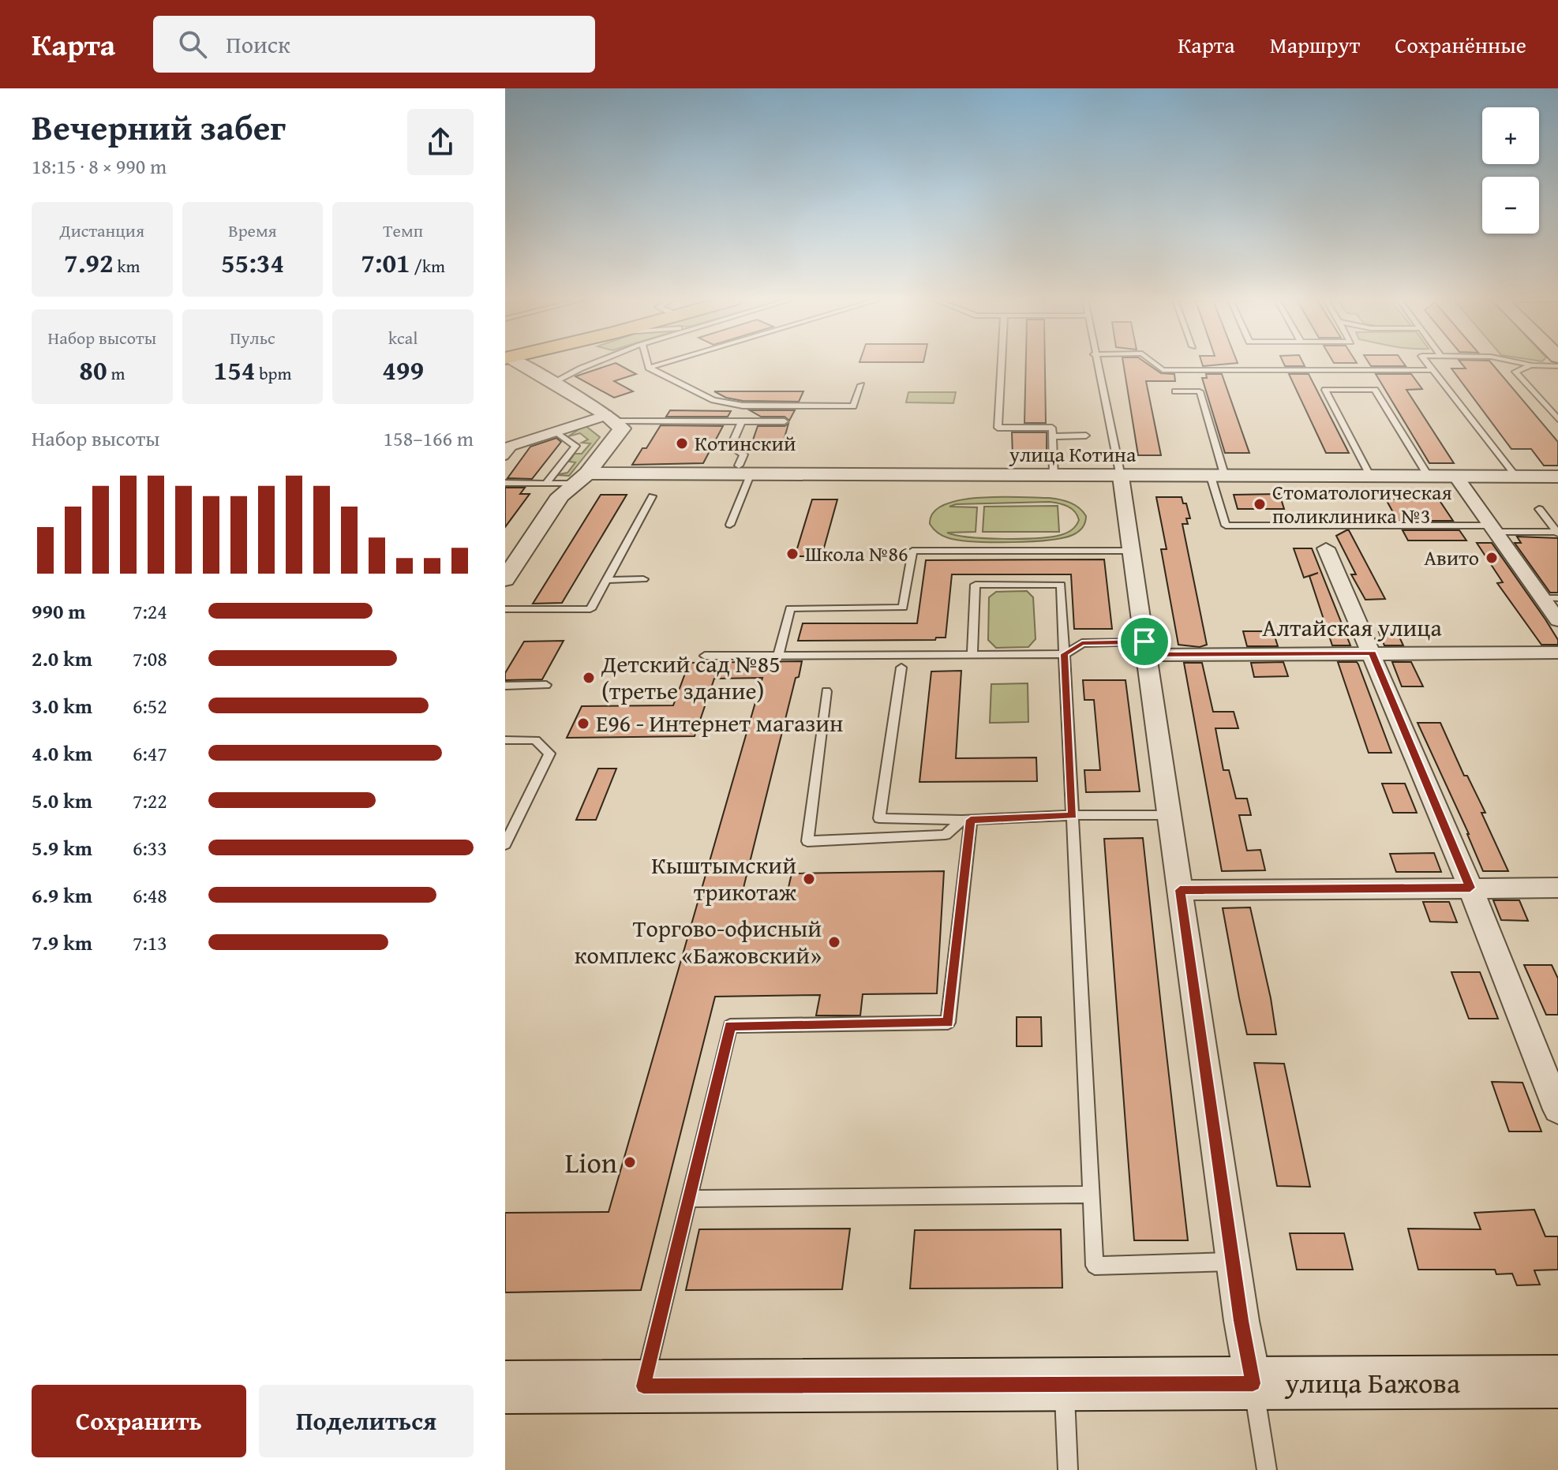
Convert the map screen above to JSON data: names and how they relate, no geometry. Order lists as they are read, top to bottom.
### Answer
{
  "streets": {
    "main road": ["улица Бажова"],
    "street": ["улица Котина", "Алтайская улица"]
  },
  "places": [
    "Котинский",
    "Стоматологическая поликлиника №3",
    "Школа №86",
    "Авито",
    "Детский сад №85 (третье здание)",
    "Е96 - Интернет магазин",
    "Кыштымский трикотаж",
    "Торгово-офисный комплекс «Бажовский»",
    "Lion"
  ],
  "page": {
    "header": "Карта",
    "search": "Поиск",
    "nav": ["Карта", "Маршрут", "Сохранённые"],
    "heading": ["Вечерний забег", "18:15 · 8 × 990 m"],
    "map_buttons": ["+", "−"],
    "stats": [
      ["Дистанция", "7.92 km"],
      ["Время", "55:34"],
      ["Темп", "7:01 /km"],
      ["Набор высоты", "80 m"],
      ["Пульс", "154 bpm"],
      ["kcal", "499"]
    ],
    "chart": ["Набор высоты", "158–166 m"],
    "list": [
      {
        "name": "990 m",
        "note": "7:24"
      },
      {
        "name": "2.0 km",
        "note": "7:08"
      },
      {
        "name": "3.0 km",
        "note": "6:52"
      },
      {
        "name": "4.0 km",
        "note": "6:47"
      },
      {
        "name": "5.0 km",
        "note": "7:22"
      },
      {
        "name": "5.9 km",
        "note": "6:33"
      },
      {
        "name": "6.9 km",
        "note": "6:48"
      },
      {
        "name": "7.9 km",
        "note": "7:13"
      }
    ],
    "buttons": ["Сохранить", "Поделиться"]
  }
}
